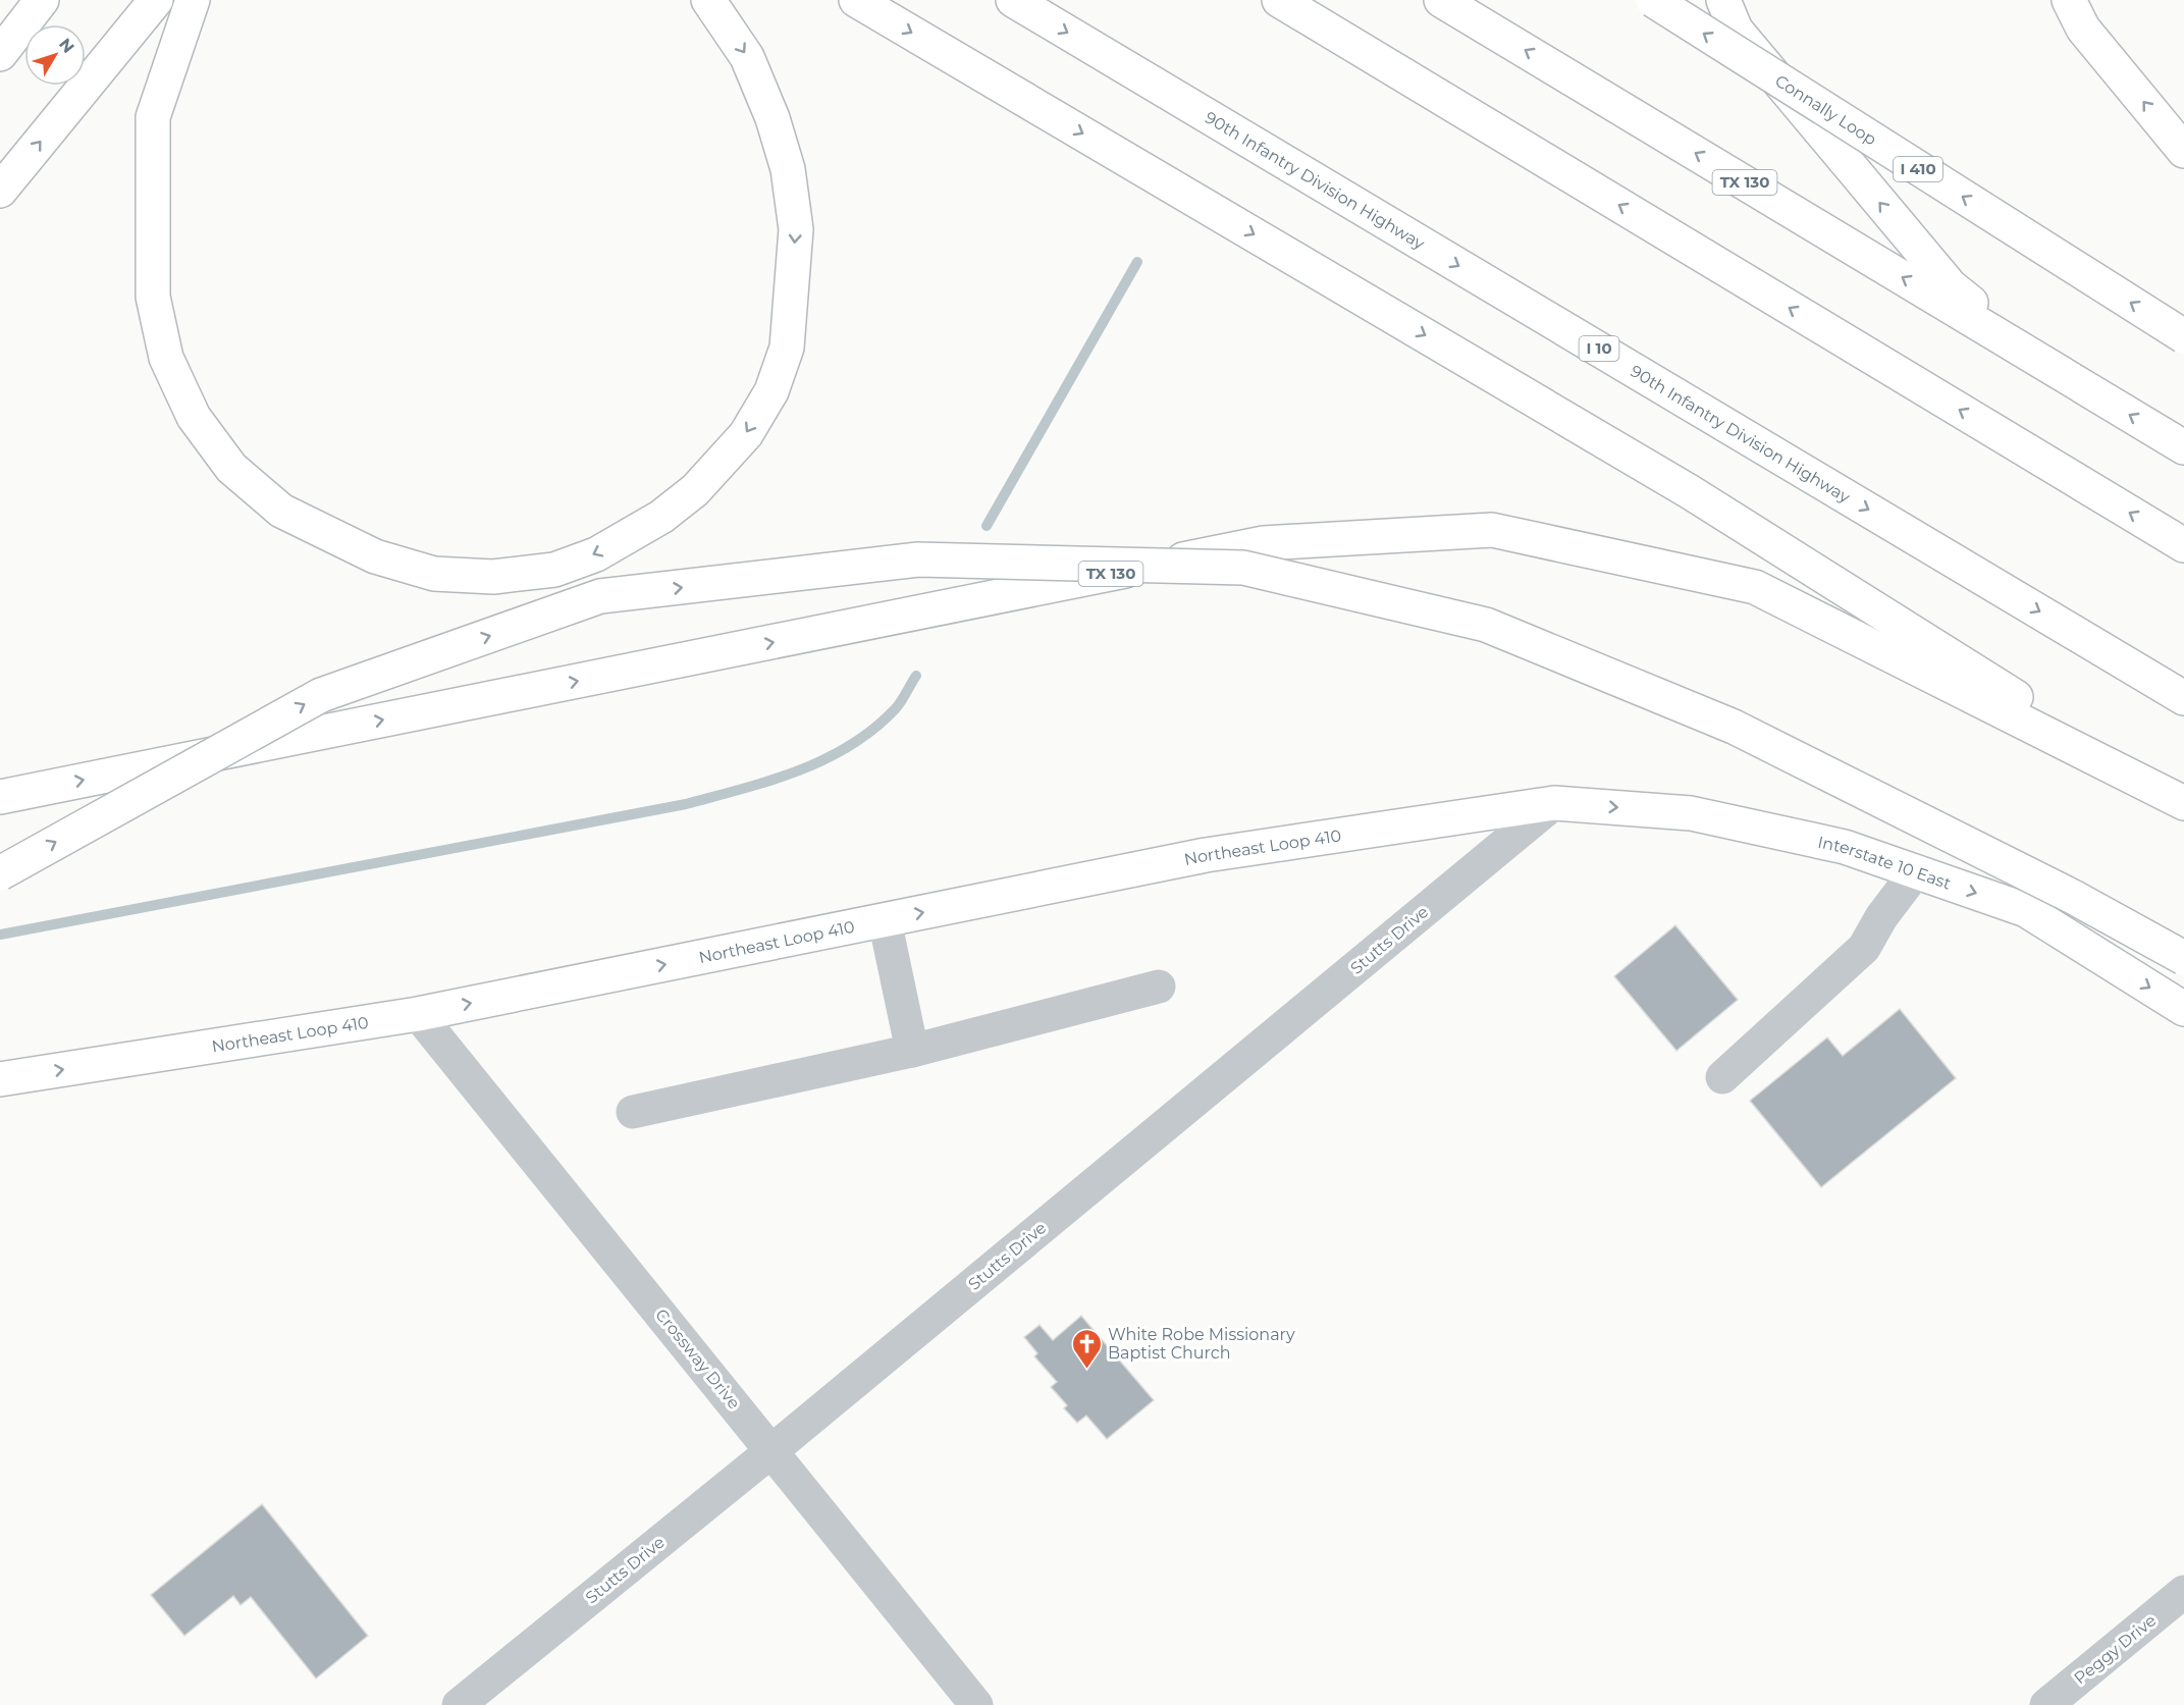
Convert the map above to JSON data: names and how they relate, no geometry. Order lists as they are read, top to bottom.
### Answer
{
  "streets": {
    "main road": [
      "Connally Loop",
      "I 410",
      "90th Infantry Division Highway",
      "TX 130",
      "I 10",
      "Northeast Loop 410",
      "Interstate 10 East"
    ],
    "street": ["Stutts Drive", "Crossway Drive", "Peggy Drive"]
  },
  "crossings": [
    ["Northeast Loop 410", "Interstate 10 East"],
    ["Northeast Loop 410", "Stutts Drive"],
    ["Northeast Loop 410", "Crossway Drive"],
    ["Interstate 10 East", "Stutts Drive"],
    ["Stutts Drive", "Crossway Drive"]
  ],
  "places": {
    "church": ["White Robe Missionary Baptist Church"]
  },
  "north": "top right"
}
